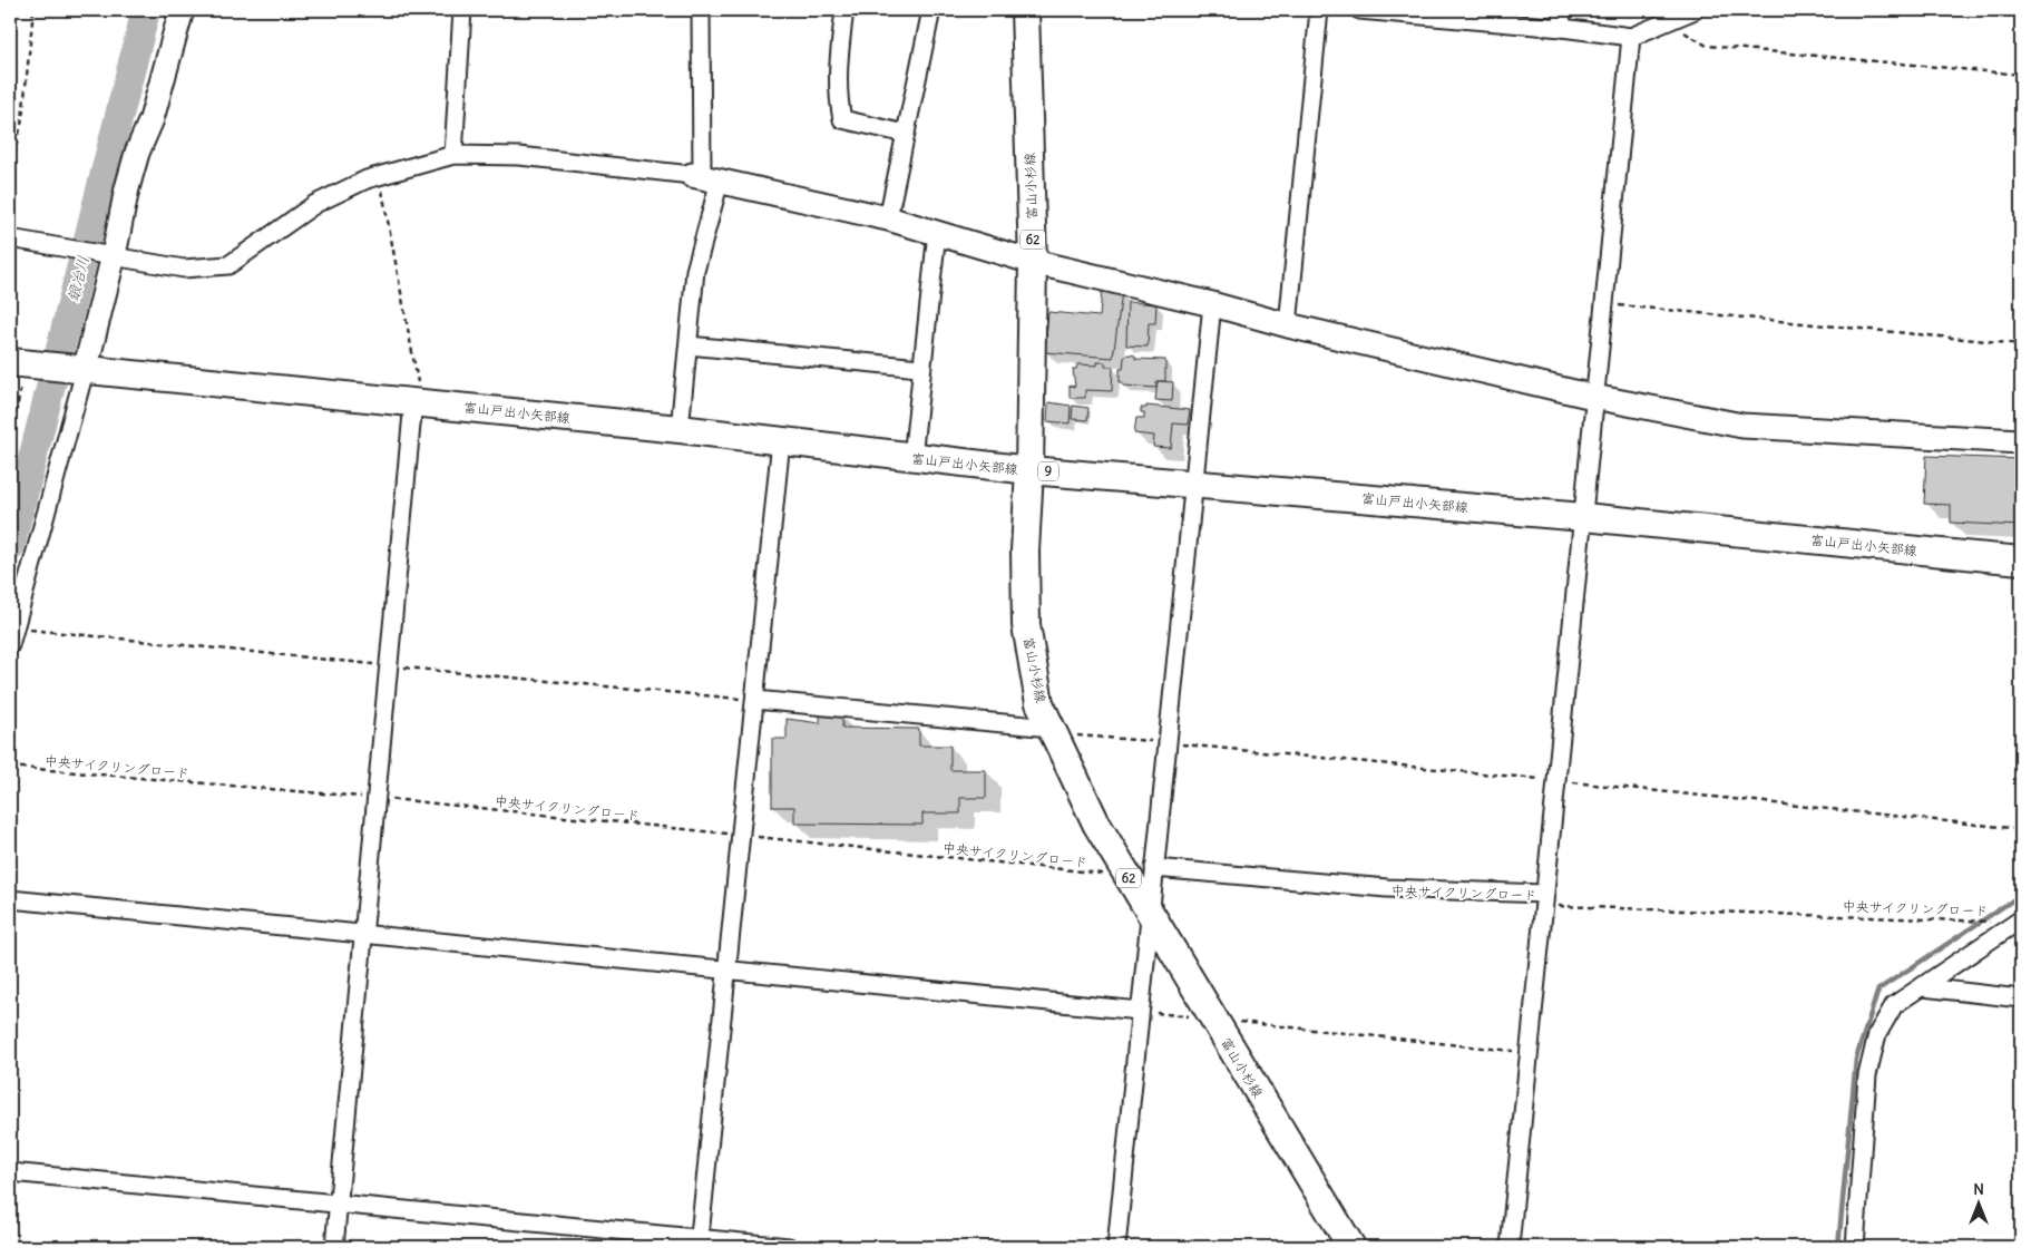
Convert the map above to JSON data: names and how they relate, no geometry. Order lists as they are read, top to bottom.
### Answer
{
  "streets": {
    "main road": [
      "富山小杉線",
      "62",
      "富山戸出小矢部線",
      "9"
    ],
    "path": ["中央サイクリングロード"]
  },
  "crossings": [
    ["富山小杉線", "富山戸出小矢部線"],
    ["富山小杉線", "中央サイクリングロード"]
  ],
  "water": ["鍛冶川"],
  "north": "top"
}
